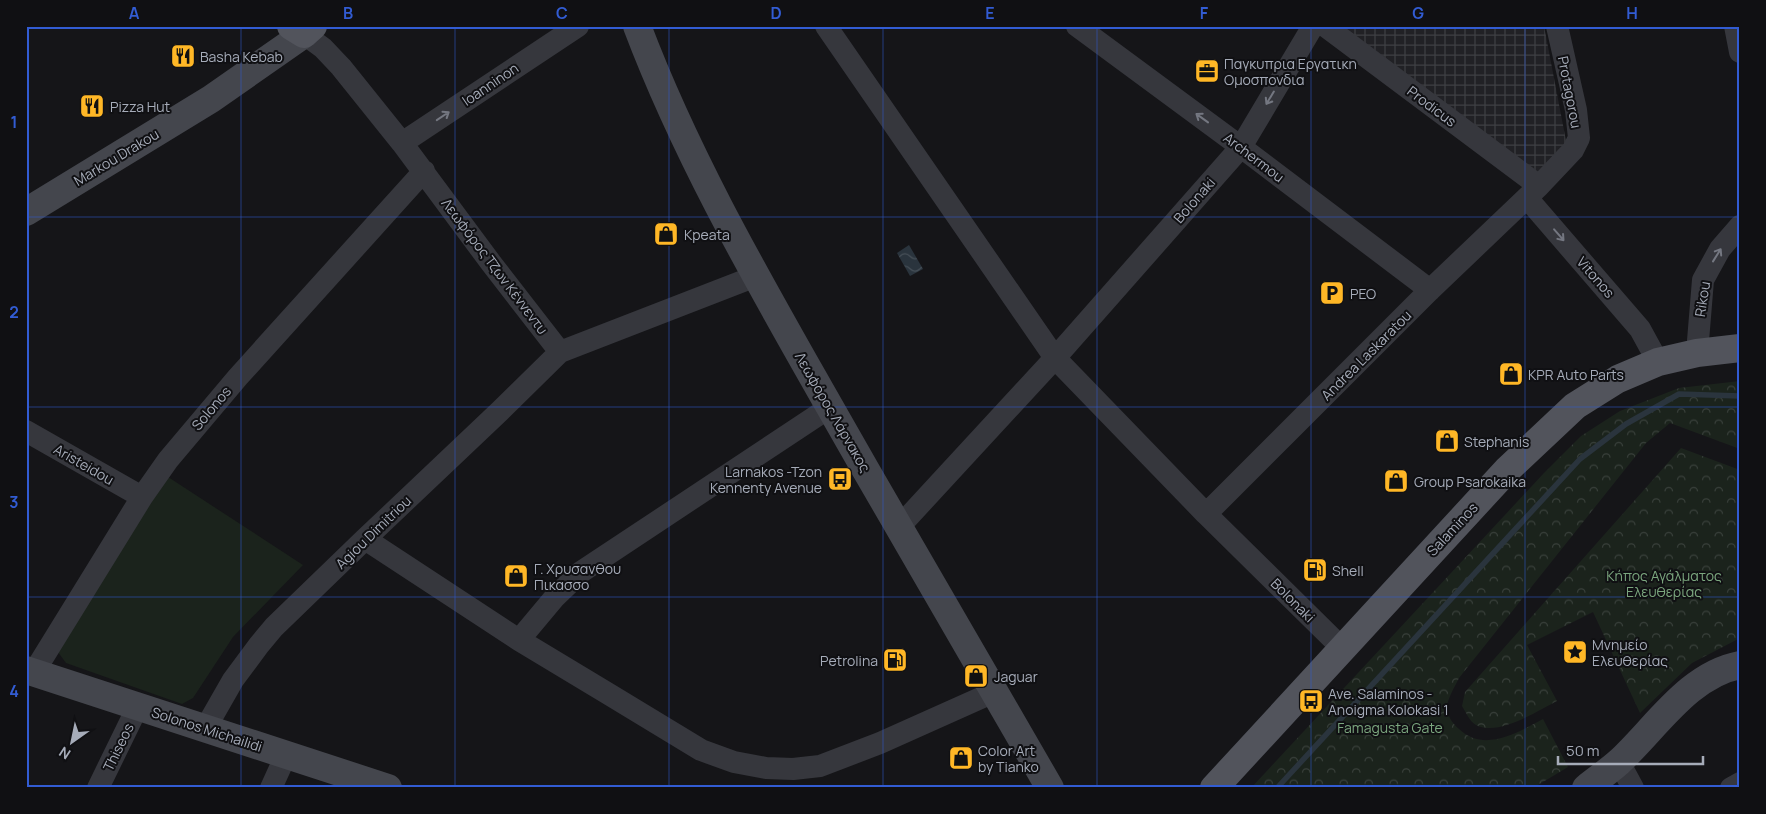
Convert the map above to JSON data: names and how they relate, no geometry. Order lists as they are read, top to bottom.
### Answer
{
  "streets": {
    "main road": [
      "Markou Drakou",
      "Λεωφόρος Λάρνακος",
      "Salaminos",
      "Solonos Michailidi"
    ],
    "street": [
      "Ioanninon",
      "Protagorou",
      "Prodicus",
      "Archermou",
      "Bolonaki",
      "Λεωφόρος Τζων Κέννεντυ",
      "Vitonos",
      "Rikou",
      "Andrea Laskaratou",
      "Solonos",
      "Aristeidou",
      "Agiou Dimitriou",
      "Thiseos"
    ]
  },
  "crossings": [
    ["Ioanninon", "Λεωφόρος Τζων Κέννεντυ"],
    ["Protagorou", "Prodicus"],
    ["Protagorou", "Vitonos"],
    ["Protagorou", "Andrea Laskaratou"],
    ["Prodicus", "Vitonos"],
    ["Prodicus", "Andrea Laskaratou"],
    ["Markou Drakou", "Λεωφόρος Τζων Κέννεντυ"],
    ["Archermou", "Bolonaki"],
    ["Archermou", "Andrea Laskaratou"],
    ["Bolonaki", "Andrea Laskaratou"],
    ["Bolonaki", "Λεωφόρος Λάρνακος"],
    ["Bolonaki", "Salaminos"],
    ["Λεωφόρος Τζων Κέννεντυ", "Solonos"],
    ["Λεωφόρος Τζων Κέννεντυ", "Agiou Dimitriou"],
    ["Vitonos", "Andrea Laskaratou"],
    ["Vitonos", "Salaminos"],
    ["Rikou", "Salaminos"],
    ["Solonos", "Aristeidou"],
    ["Solonos", "Solonos Michailidi"],
    ["Agiou Dimitriou", "Solonos Michailidi"],
    ["Solonos Michailidi", "Thiseos"]
  ],
  "one_way": [
    "Ioanninon",
    "Archermou",
    "Vitonos",
    "Rikou"
  ],
  "parks": ["Κήπος Αγάλματος Ελευθερίας", "Famagusta Gate"],
  "places": {
    "restaurant": ["Basha Kebab", "Pizza Hut"],
    "office": ["Παγκυπρια Εργατικη Ομοσπονδια"],
    "shop": [
      "Kpeata",
      "KPR Auto Parts",
      "Stephanis",
      "Group Psarokaika",
      "Γ. Χρυσανθου Πικασσο",
      "Jaguar",
      "Color Art by Tianko"
    ],
    "parking": ["PEO"],
    "bus stop": ["Larnakos -Tzon Kennenty Avenue", "Ave. Salaminos - Anoigma Kolokasi 1"],
    "fuel station": ["Shell", "Petrolina"],
    "place": ["Μνημείο Ελευθερίας"]
  },
  "scale_bar": "50 m",
  "north": "bottom left",
  "grid": {
    "columns": [
      "A",
      "B",
      "C",
      "D",
      "E",
      "F",
      "G",
      "H"
    ],
    "rows": [
      "1",
      "2",
      "3",
      "4"
    ]
  }
}
